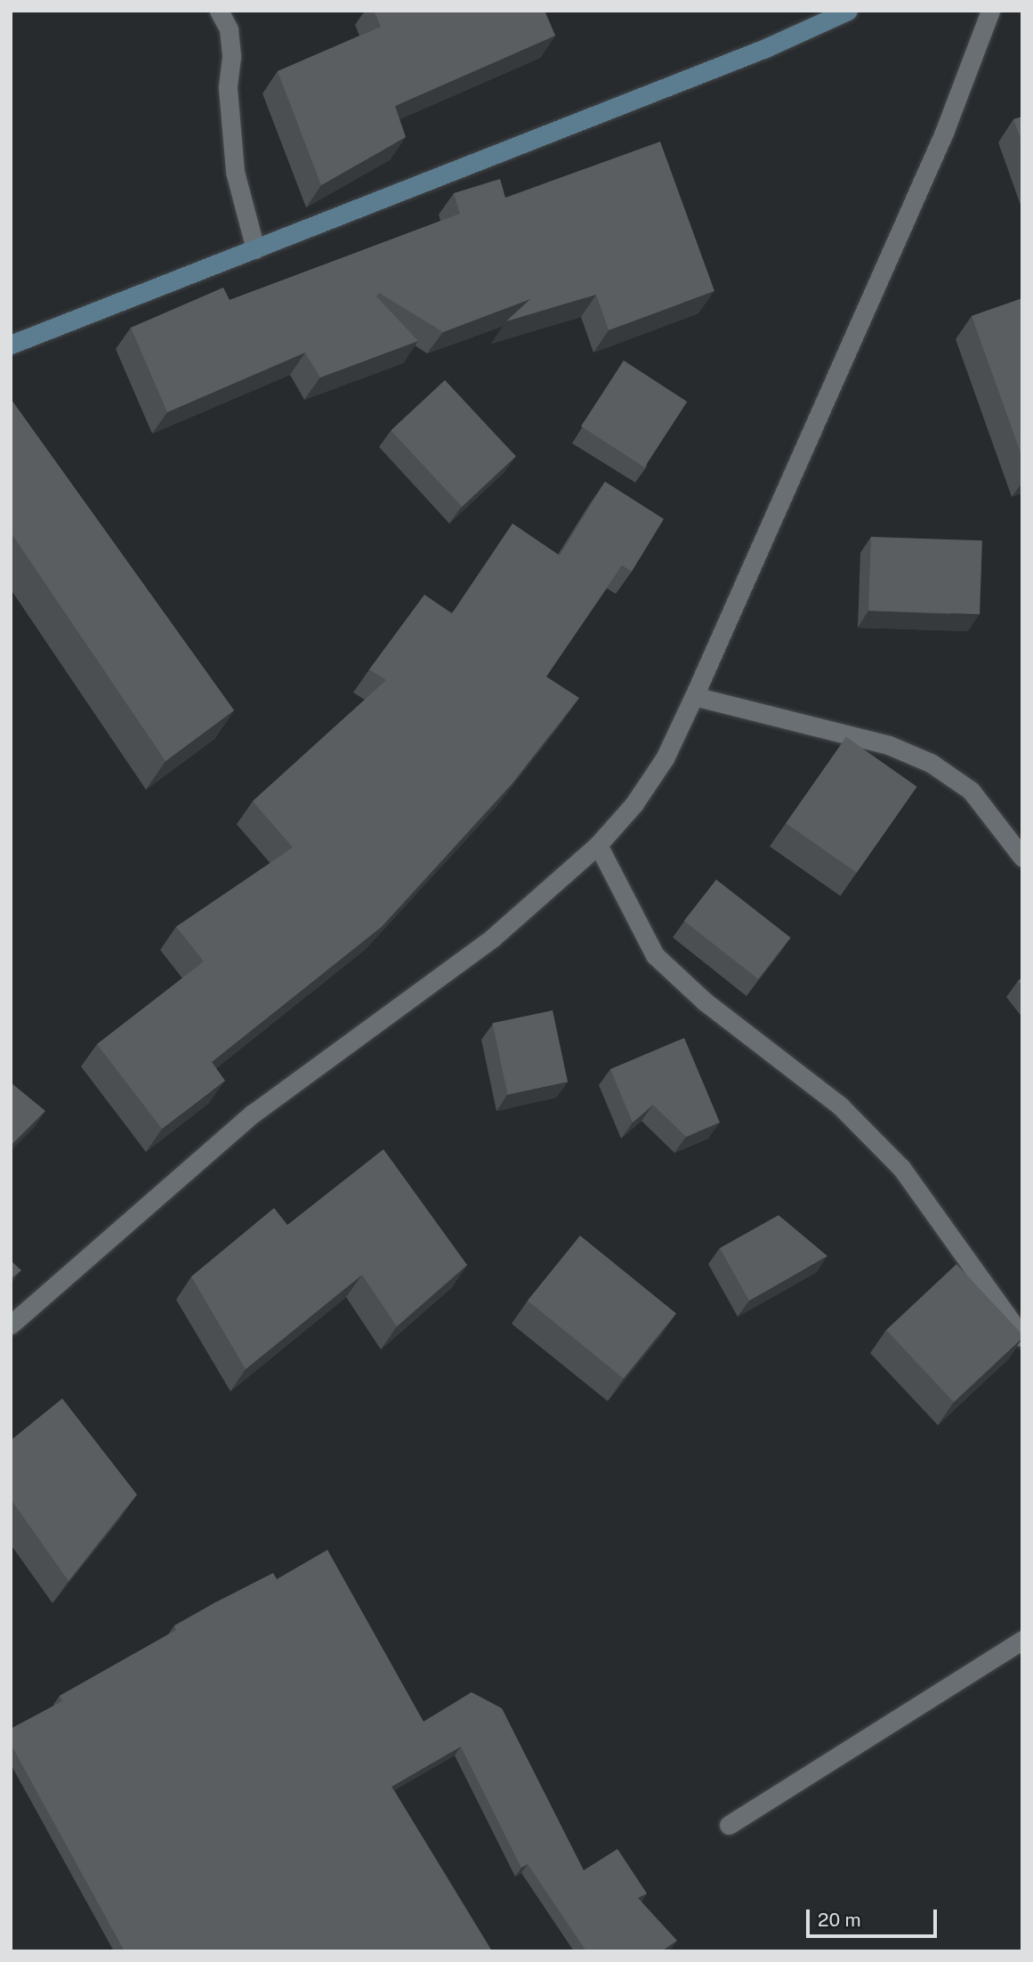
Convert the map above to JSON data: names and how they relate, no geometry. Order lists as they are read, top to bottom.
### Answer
{
  "scale_bar": "20 m"
}
